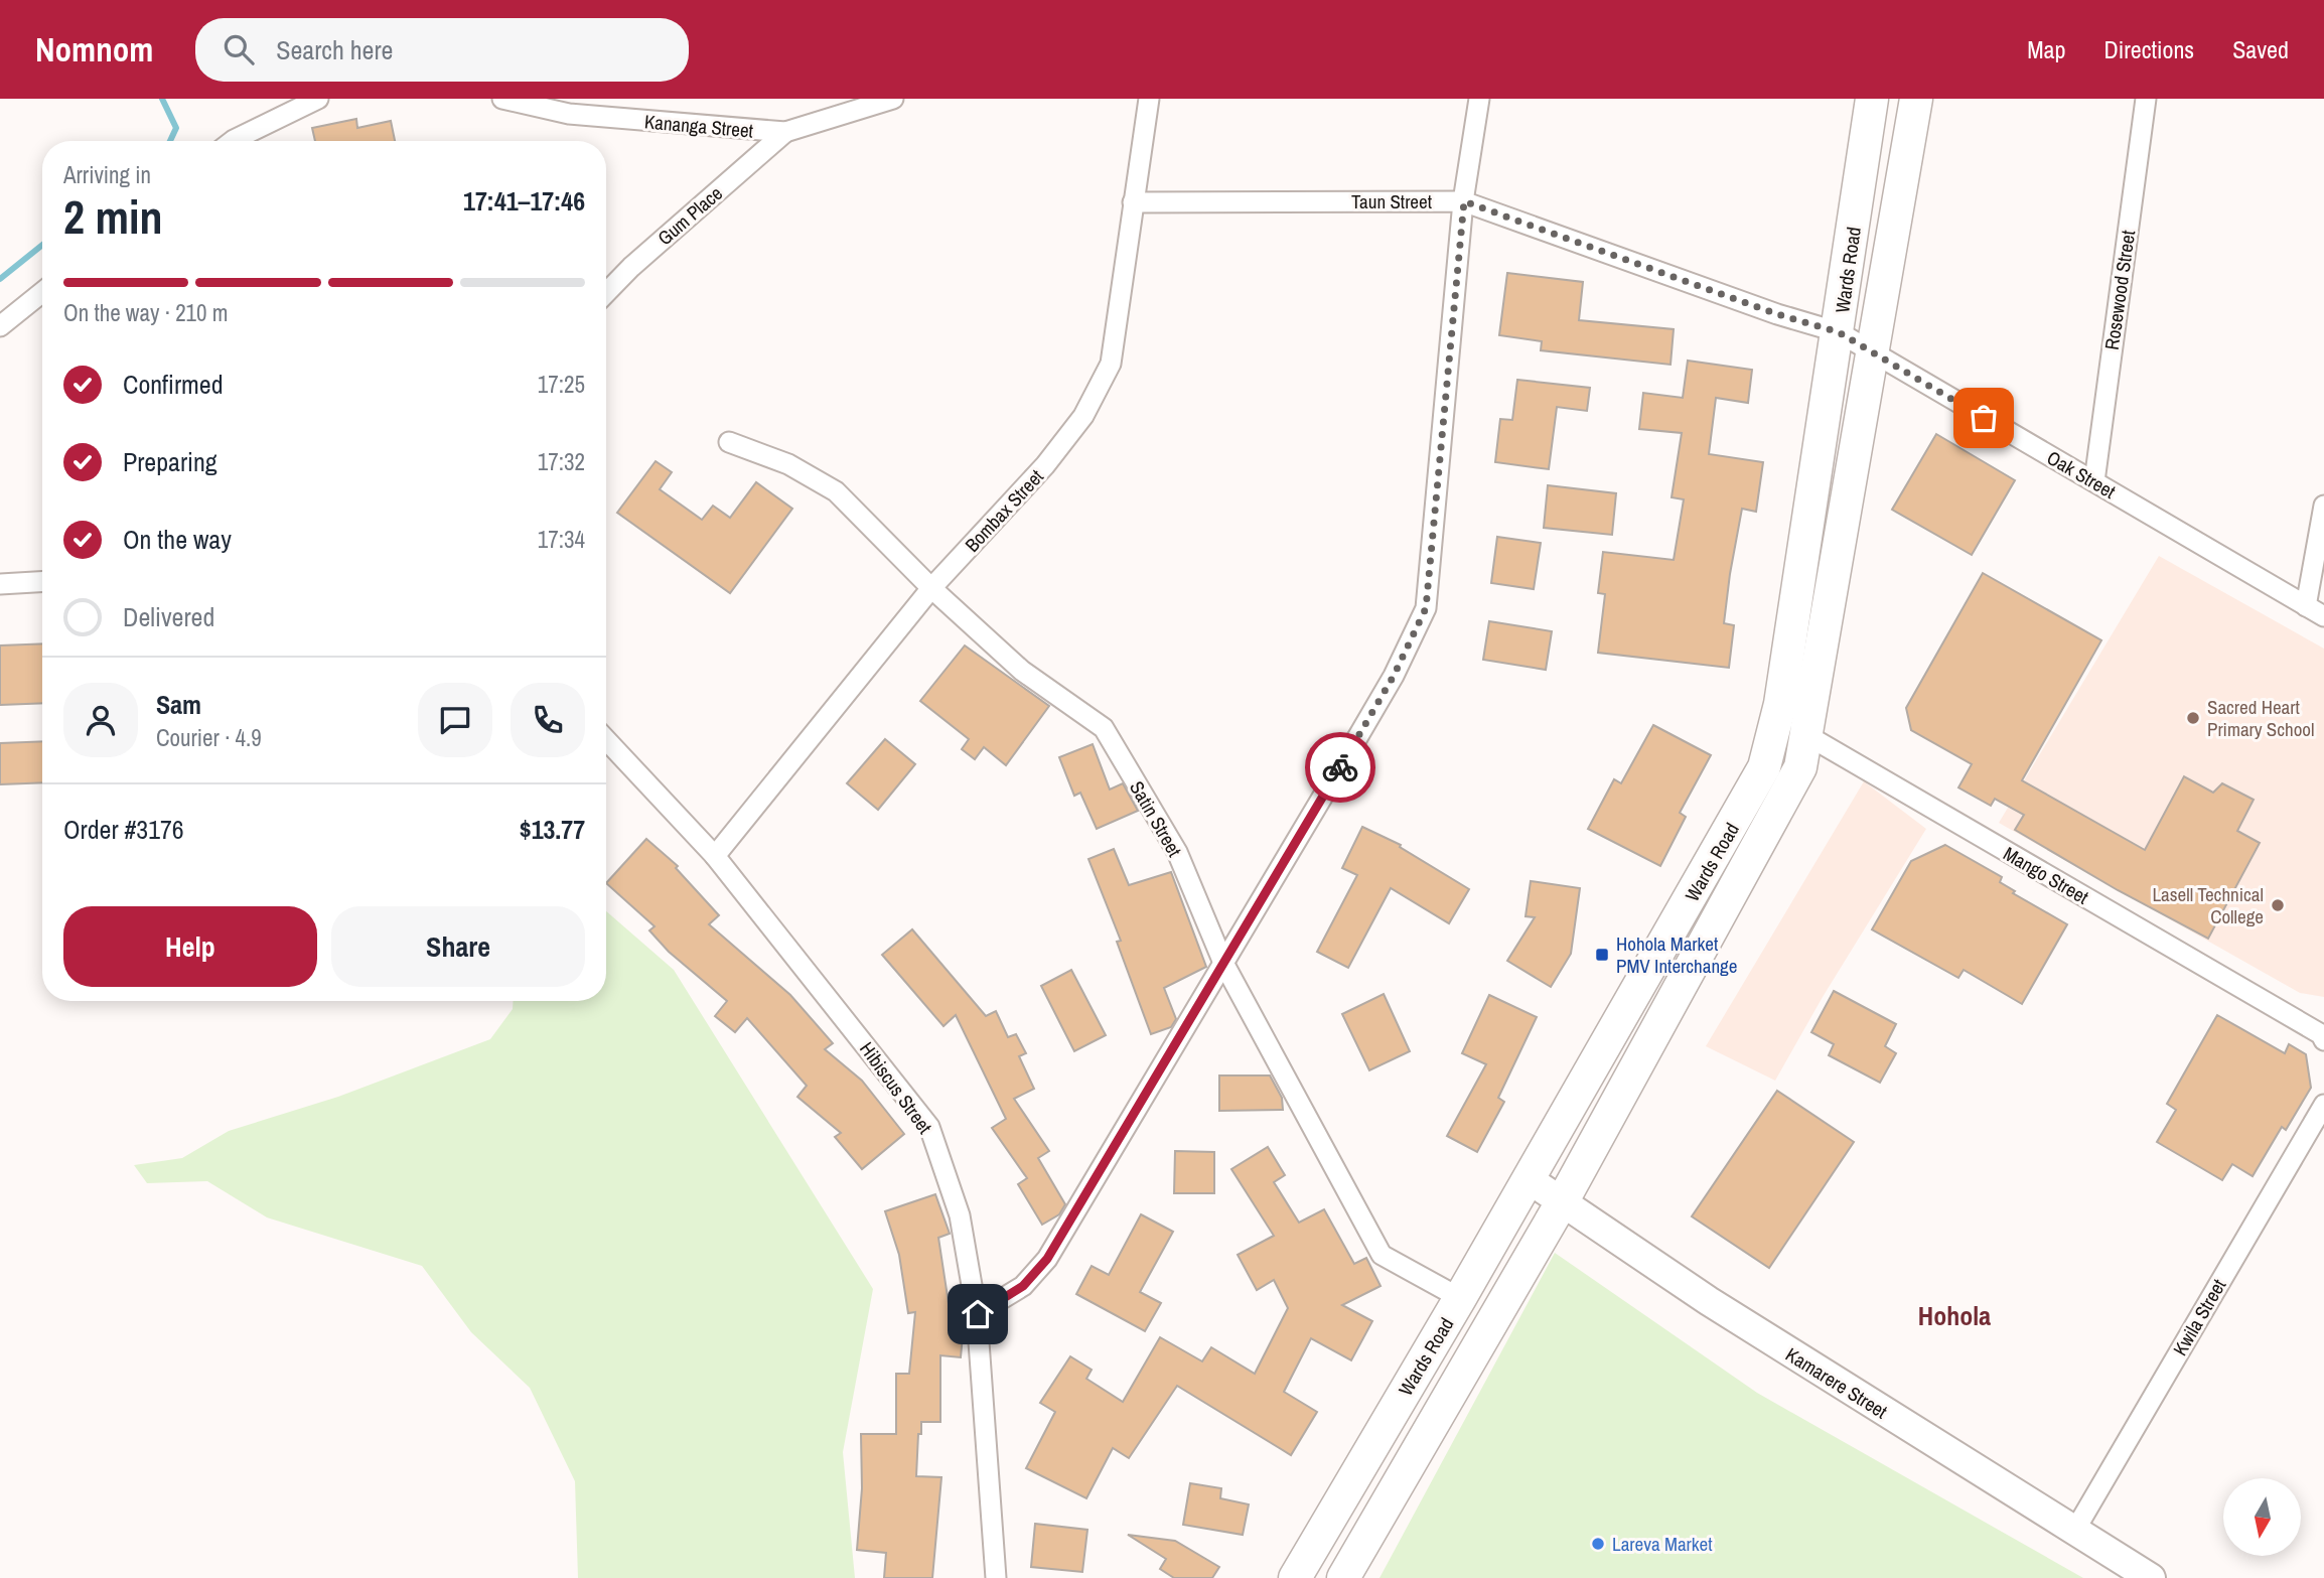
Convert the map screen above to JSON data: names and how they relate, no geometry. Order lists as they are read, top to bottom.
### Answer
{
  "streets": {
    "main road": ["Wards Road"],
    "street": [
      "Kananga Street",
      "Taun Street",
      "Gum Place",
      "Rosewood Street",
      "Oak Street",
      "Bombax Street",
      "Satin Street",
      "Mango Street",
      "Hibiscus Street",
      "Kwila Street",
      "Kamarere Street"
    ]
  },
  "crossings": [
    ["Kananga Street", "Gum Place"],
    ["Taun Street", "Wards Road"],
    ["Taun Street", "Oak Street"],
    ["Taun Street", "Bombax Street"],
    ["Wards Road", "Oak Street"],
    ["Wards Road", "Satin Street"],
    ["Wards Road", "Mango Street"],
    ["Wards Road", "Kamarere Street"],
    ["Rosewood Street", "Oak Street"],
    ["Bombax Street", "Satin Street"],
    ["Bombax Street", "Hibiscus Street"],
    ["Kwila Street", "Kamarere Street"]
  ],
  "districts": ["Hohola"],
  "places": {
    "other": ["Sacred Heart Primary School", "Lasell Technical College", "Lareva Market"],
    "transit": ["Hohola Market PMV Interchange"]
  },
  "north": "bottom",
  "page": {
    "header": "Nomnom",
    "search": "Search here",
    "nav": ["Map", "Directions", "Saved"],
    "heading": ["2 min", "Arriving in", "17:41–17:46"],
    "panel": [
      "Sam",
      "Courier · 4.9",
      "Order #3176",
      "$13.77"
    ],
    "bar": "On the way · 210 m",
    "list": [
      ["Confirmed", "17:25"],
      ["Preparing", "17:32"],
      ["On the way", "17:34"],
      "Delivered"
    ],
    "buttons": ["Help", "Share"]
  }
}
